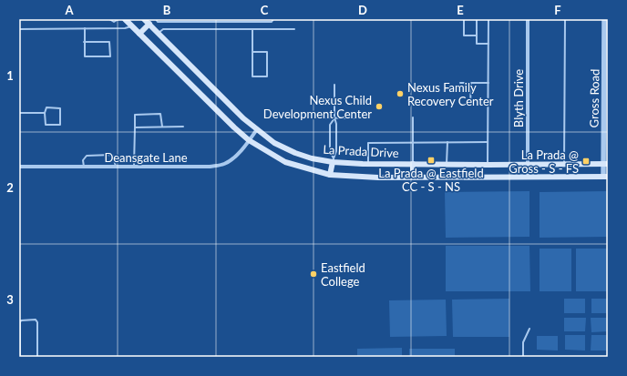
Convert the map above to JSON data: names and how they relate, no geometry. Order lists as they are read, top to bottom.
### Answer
{
  "streets": {
    "main road": ["La Prada Drive"],
    "street": ["Blyth Drive", "Gross Road", "Deansgate Lane"]
  },
  "crossings": [
    ["Blyth Drive", "La Prada Drive"],
    ["Gross Road", "La Prada Drive"],
    ["La Prada Drive", "Deansgate Lane"]
  ],
  "places": {
    "other": ["Nexus Family Recovery Center", "Nexus Child Development Center", "Eastfield College"],
    "transit": ["La Prada @ Eastfield CC - S - NS", "La Prada @ Gross - S - FS"]
  },
  "grid": {
    "columns": [
      "A",
      "B",
      "C",
      "D",
      "E",
      "F"
    ],
    "rows": ["1", "2", "3"]
  }
}
